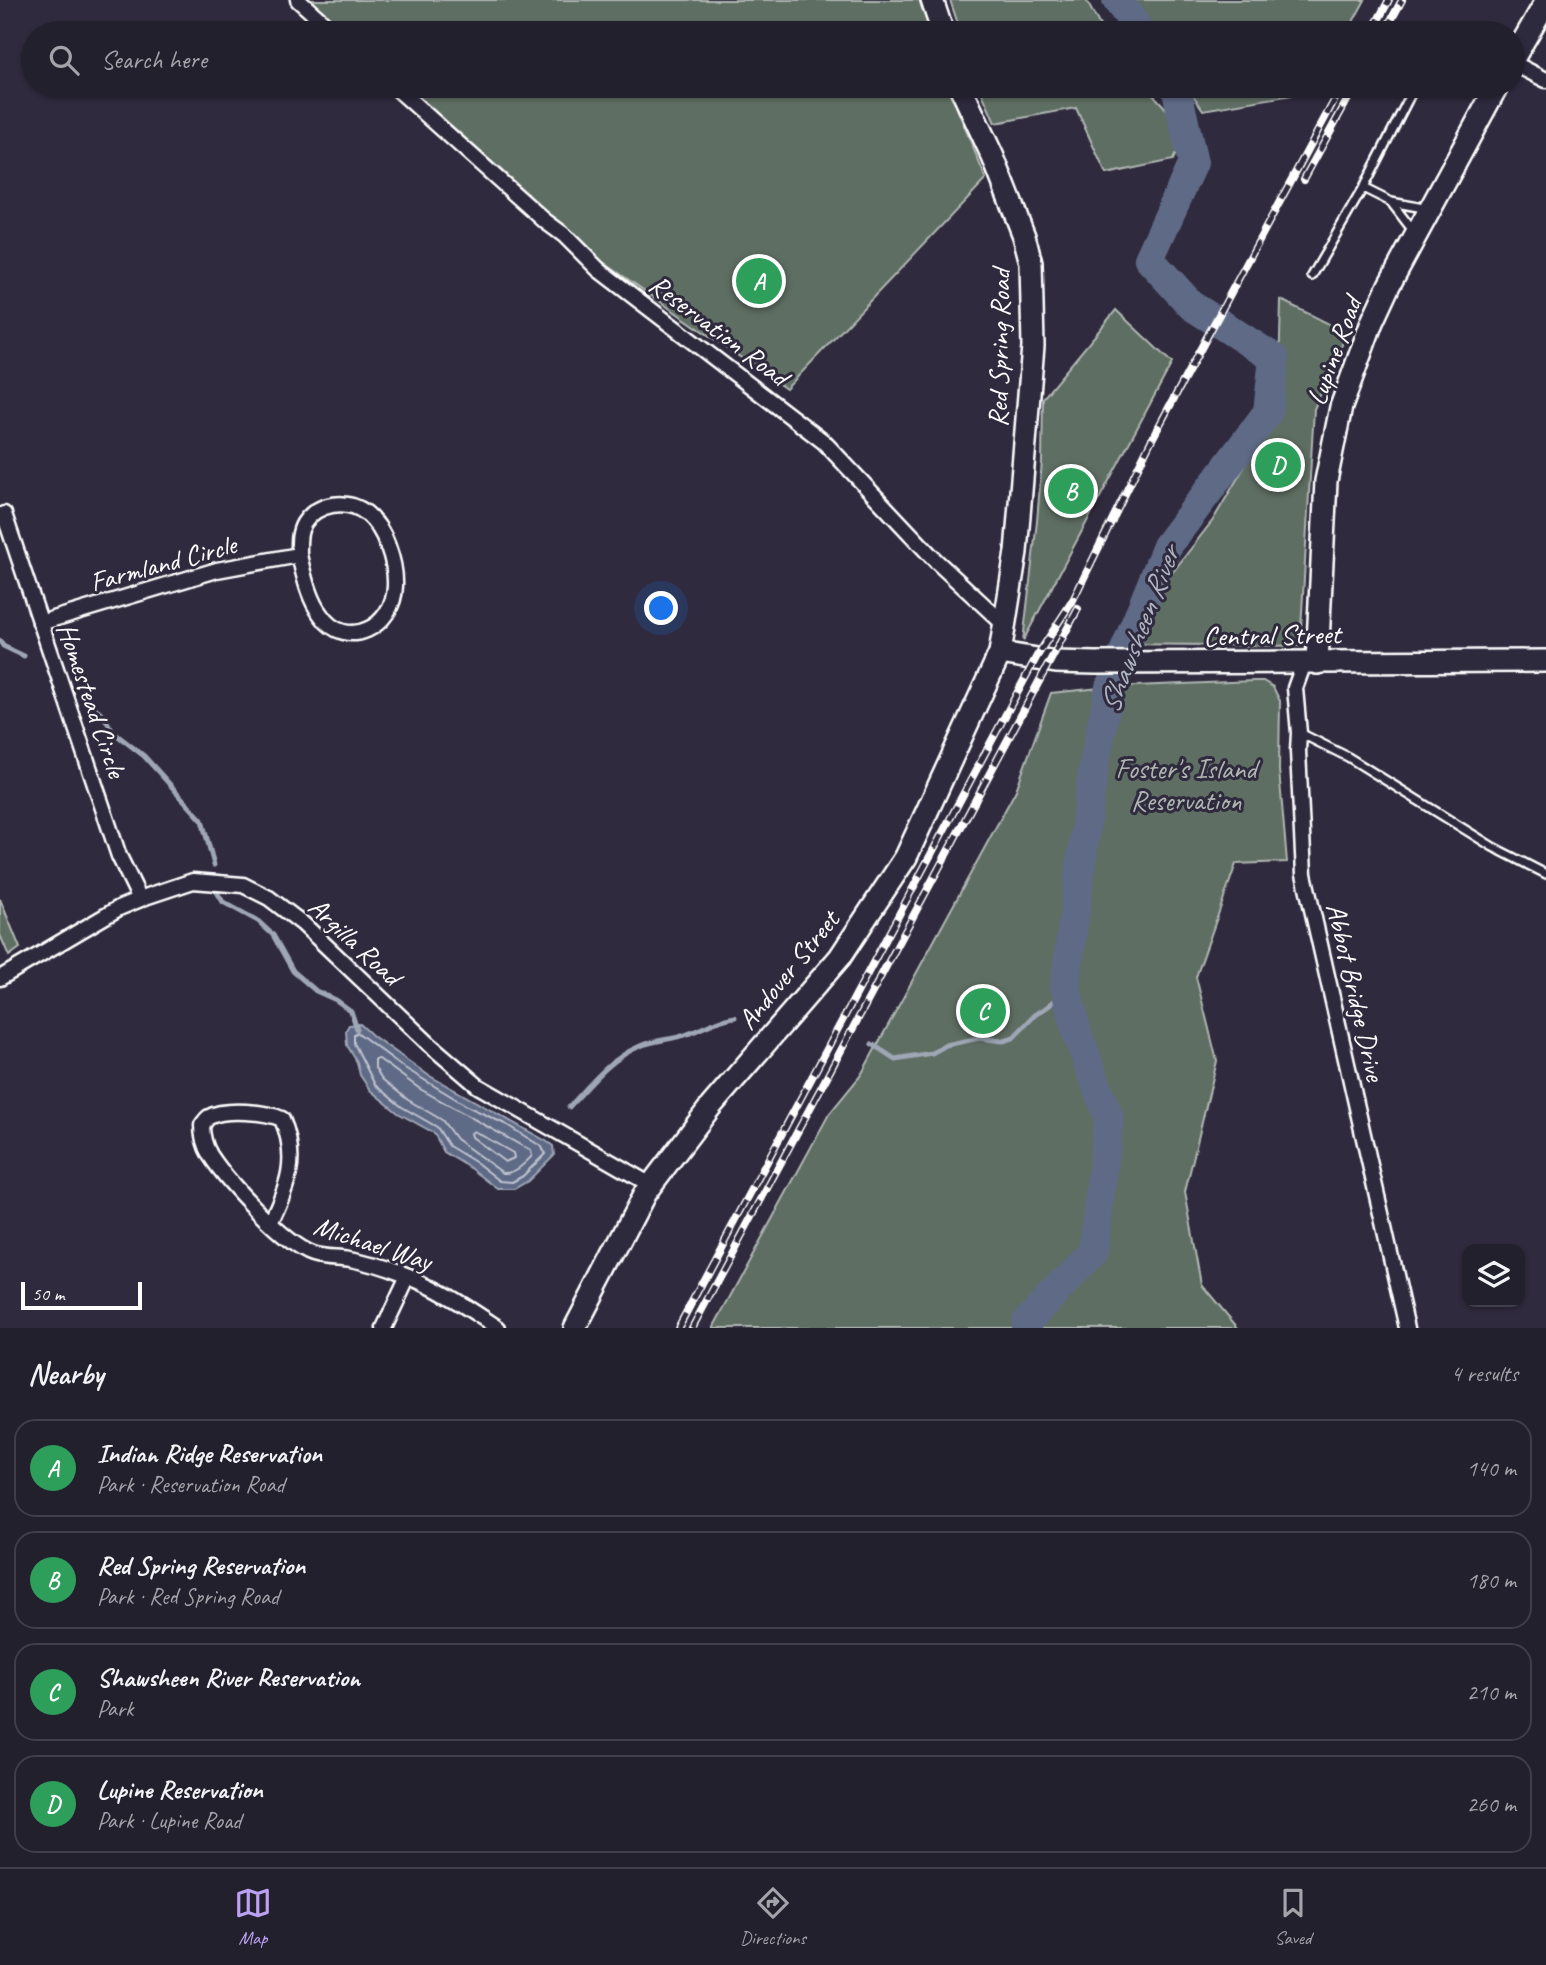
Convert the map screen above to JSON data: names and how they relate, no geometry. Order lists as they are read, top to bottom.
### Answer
{
  "streets": {
    "main road": [
      "Red Spring Road",
      "Lupine Road",
      "Central Street",
      "Andover Street"
    ],
    "street": [
      "Reservation Road",
      "Farmland Circle",
      "Homestead Circle",
      "Argilla Road",
      "Abbot Bridge Drive",
      "Michael Way"
    ]
  },
  "crossings": [
    ["Reservation Road", "Red Spring Road"],
    ["Reservation Road", "Andover Street"],
    ["Red Spring Road", "Andover Street"],
    ["Lupine Road", "Central Street"],
    ["Lupine Road", "Abbot Bridge Drive"],
    ["Farmland Circle", "Homestead Circle"],
    ["Central Street", "Andover Street"],
    ["Central Street", "Abbot Bridge Drive"],
    ["Homestead Circle", "Argilla Road"],
    ["Argilla Road", "Andover Street"]
  ],
  "water": ["Shawsheen River"],
  "parks": ["Foster's Island Reservation"],
  "scale_bar": "50 m",
  "page": {
    "search": "Search here",
    "pins": [
      "A",
      "D",
      "B",
      "C"
    ],
    "scale": "50 m",
    "heading": ["Nearby", "4 results"],
    "list": [
      {
        "mark": "A",
        "name": "Indian Ridge Reservation",
        "note": "Park · Reservation Road",
        "value": "140 m"
      },
      {
        "mark": "B",
        "name": "Red Spring Reservation",
        "note": "Park · Red Spring Road",
        "value": "180 m"
      },
      {
        "mark": "C",
        "name": "Shawsheen River Reservation",
        "note": "Park",
        "value": "210 m"
      },
      {
        "mark": "D",
        "name": "Lupine Reservation",
        "note": "Park · Lupine Road",
        "value": "260 m"
      }
    ],
    "nav": ["Map", "Directions", "Saved"]
  }
}
